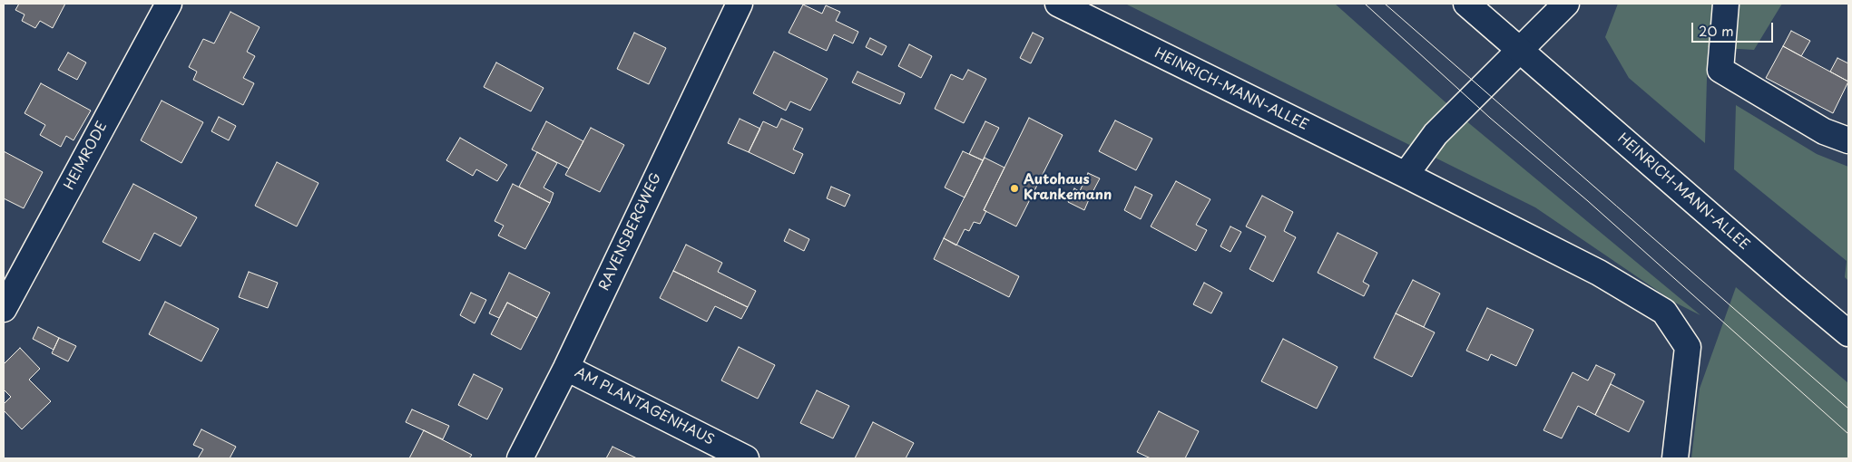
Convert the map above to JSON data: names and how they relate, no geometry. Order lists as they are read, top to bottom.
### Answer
{
  "streets": {
    "street": [
      "HEINRICH-MANN-ALLEE",
      "HEIMRODE",
      "RAVENSBERGWEG",
      "AM PLANTAGENHAUS"
    ]
  },
  "crossings": [
    ["RAVENSBERGWEG", "AM PLANTAGENHAUS"]
  ],
  "places": ["Autohaus Krankemann"],
  "scale_bar": "20 m"
}
